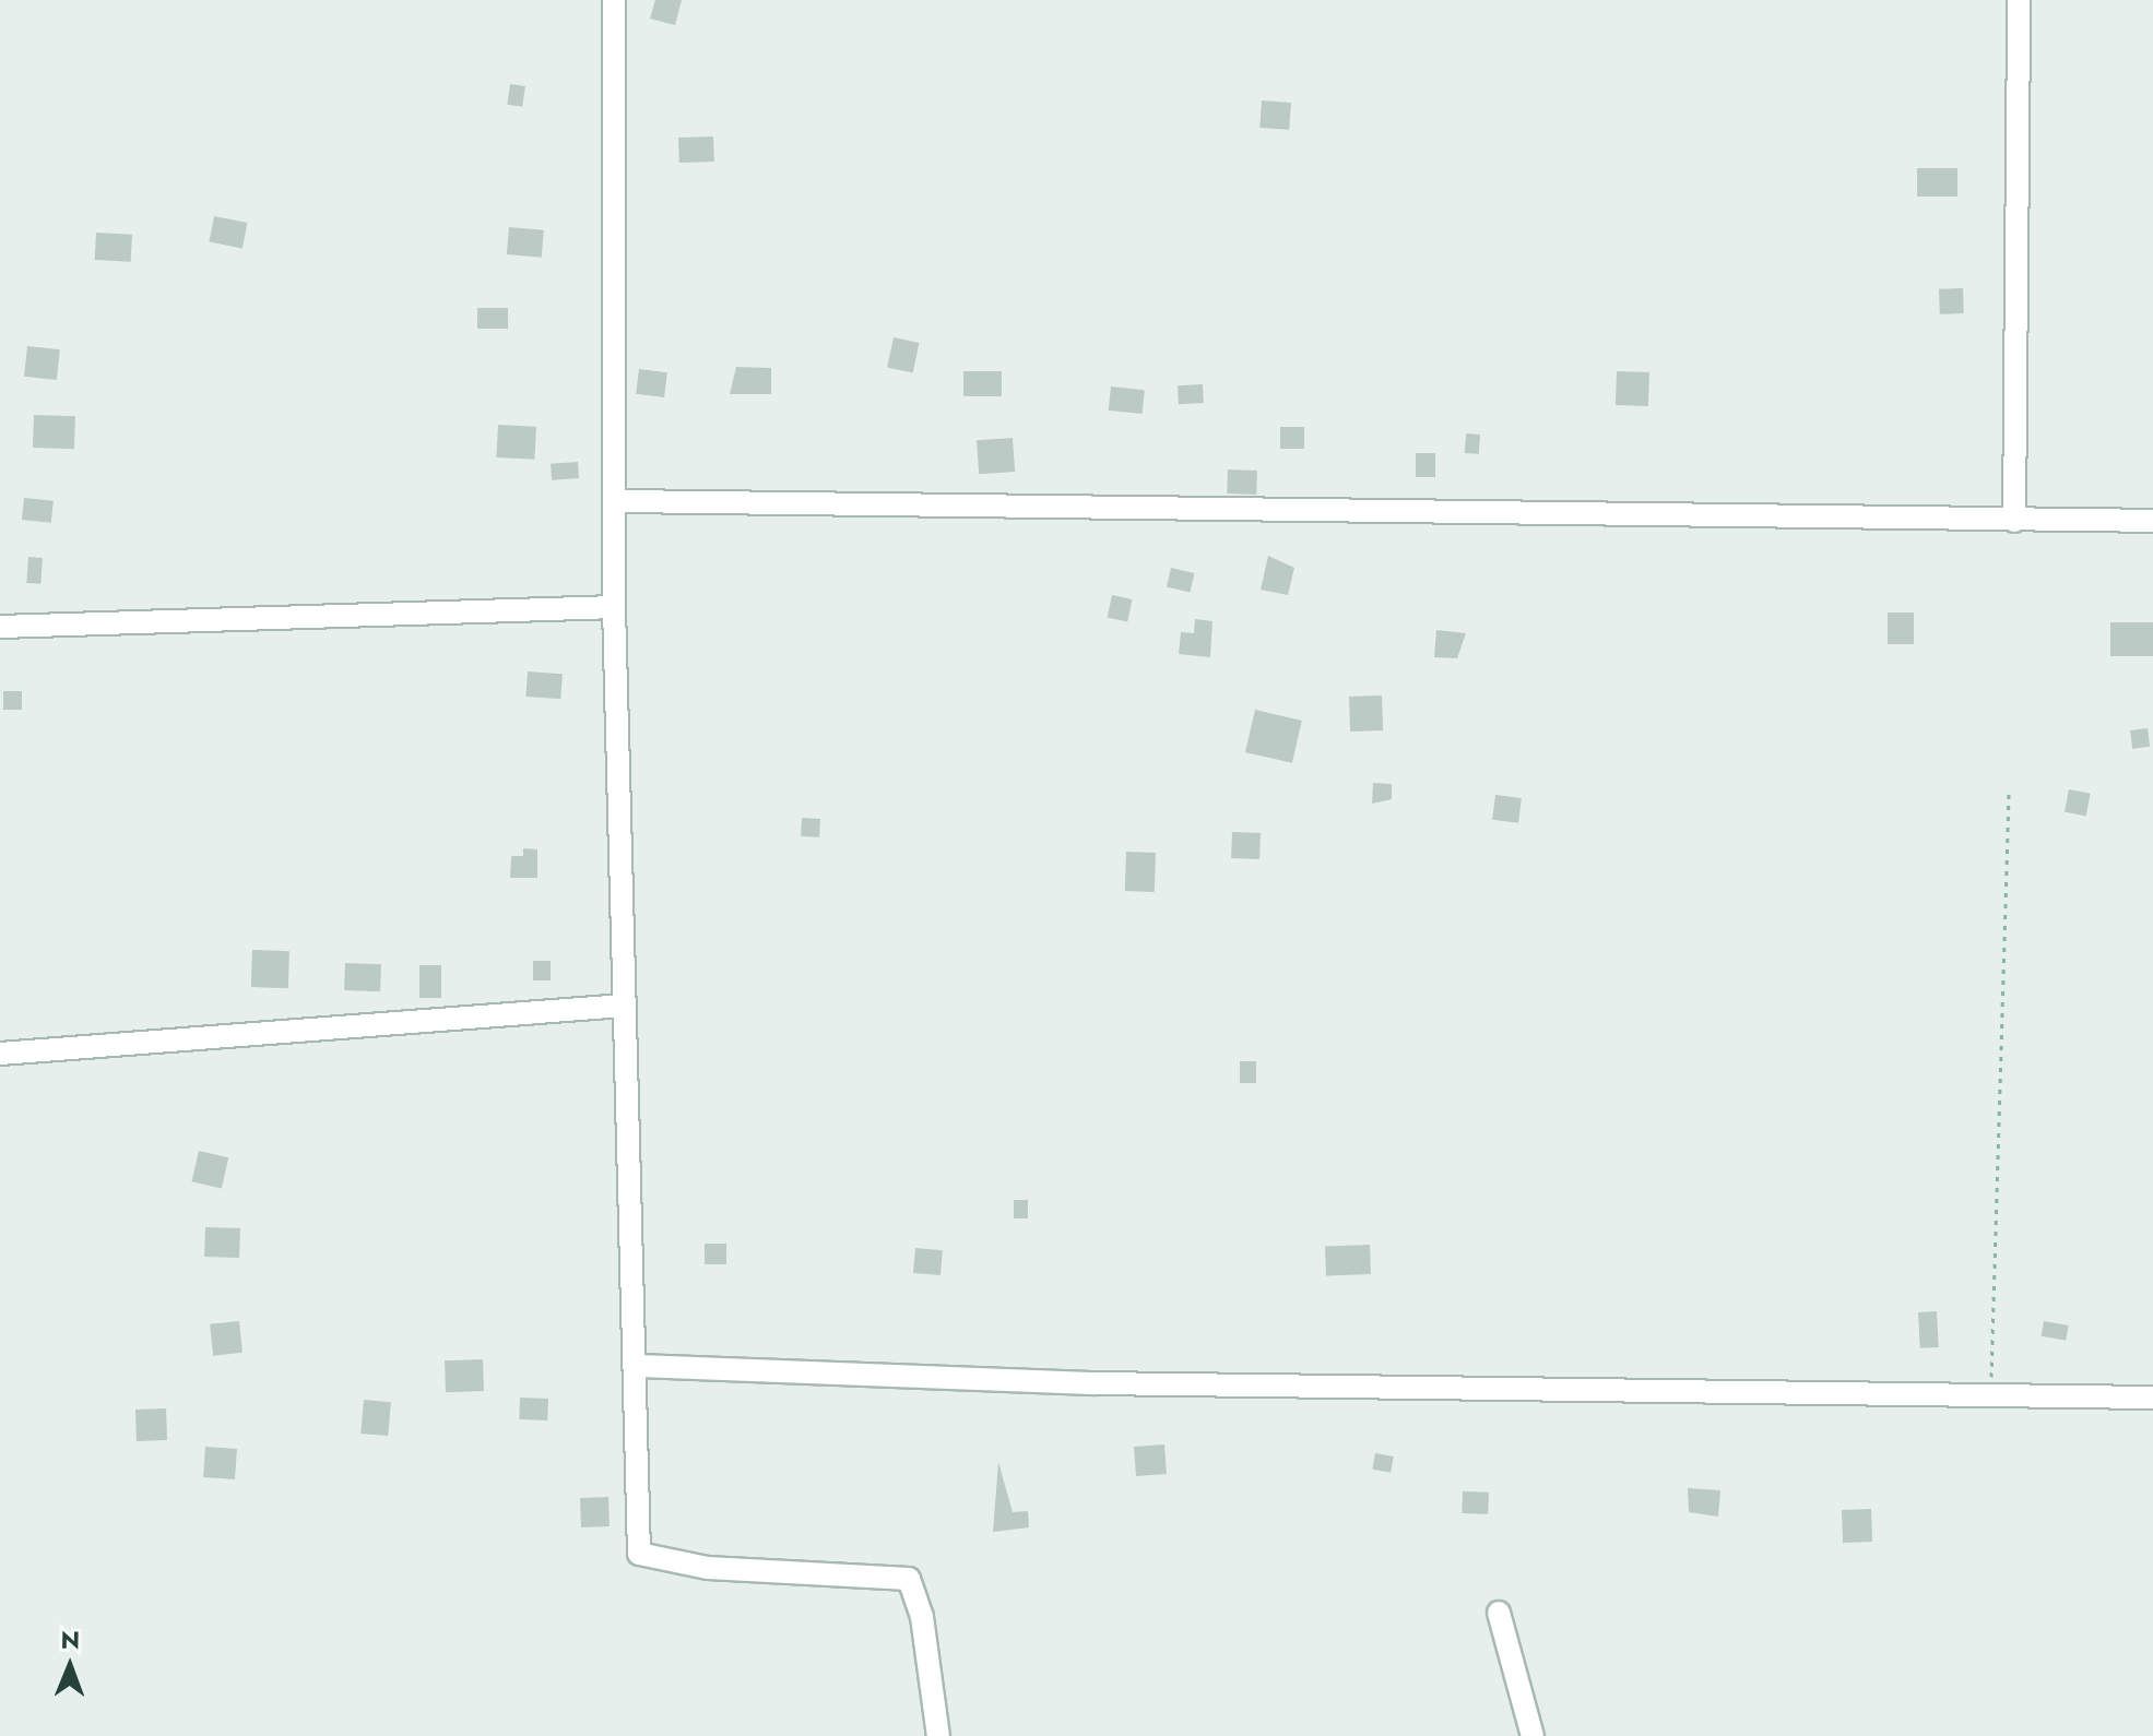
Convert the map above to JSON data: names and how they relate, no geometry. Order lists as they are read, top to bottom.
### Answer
{
  "north": "top"
}
